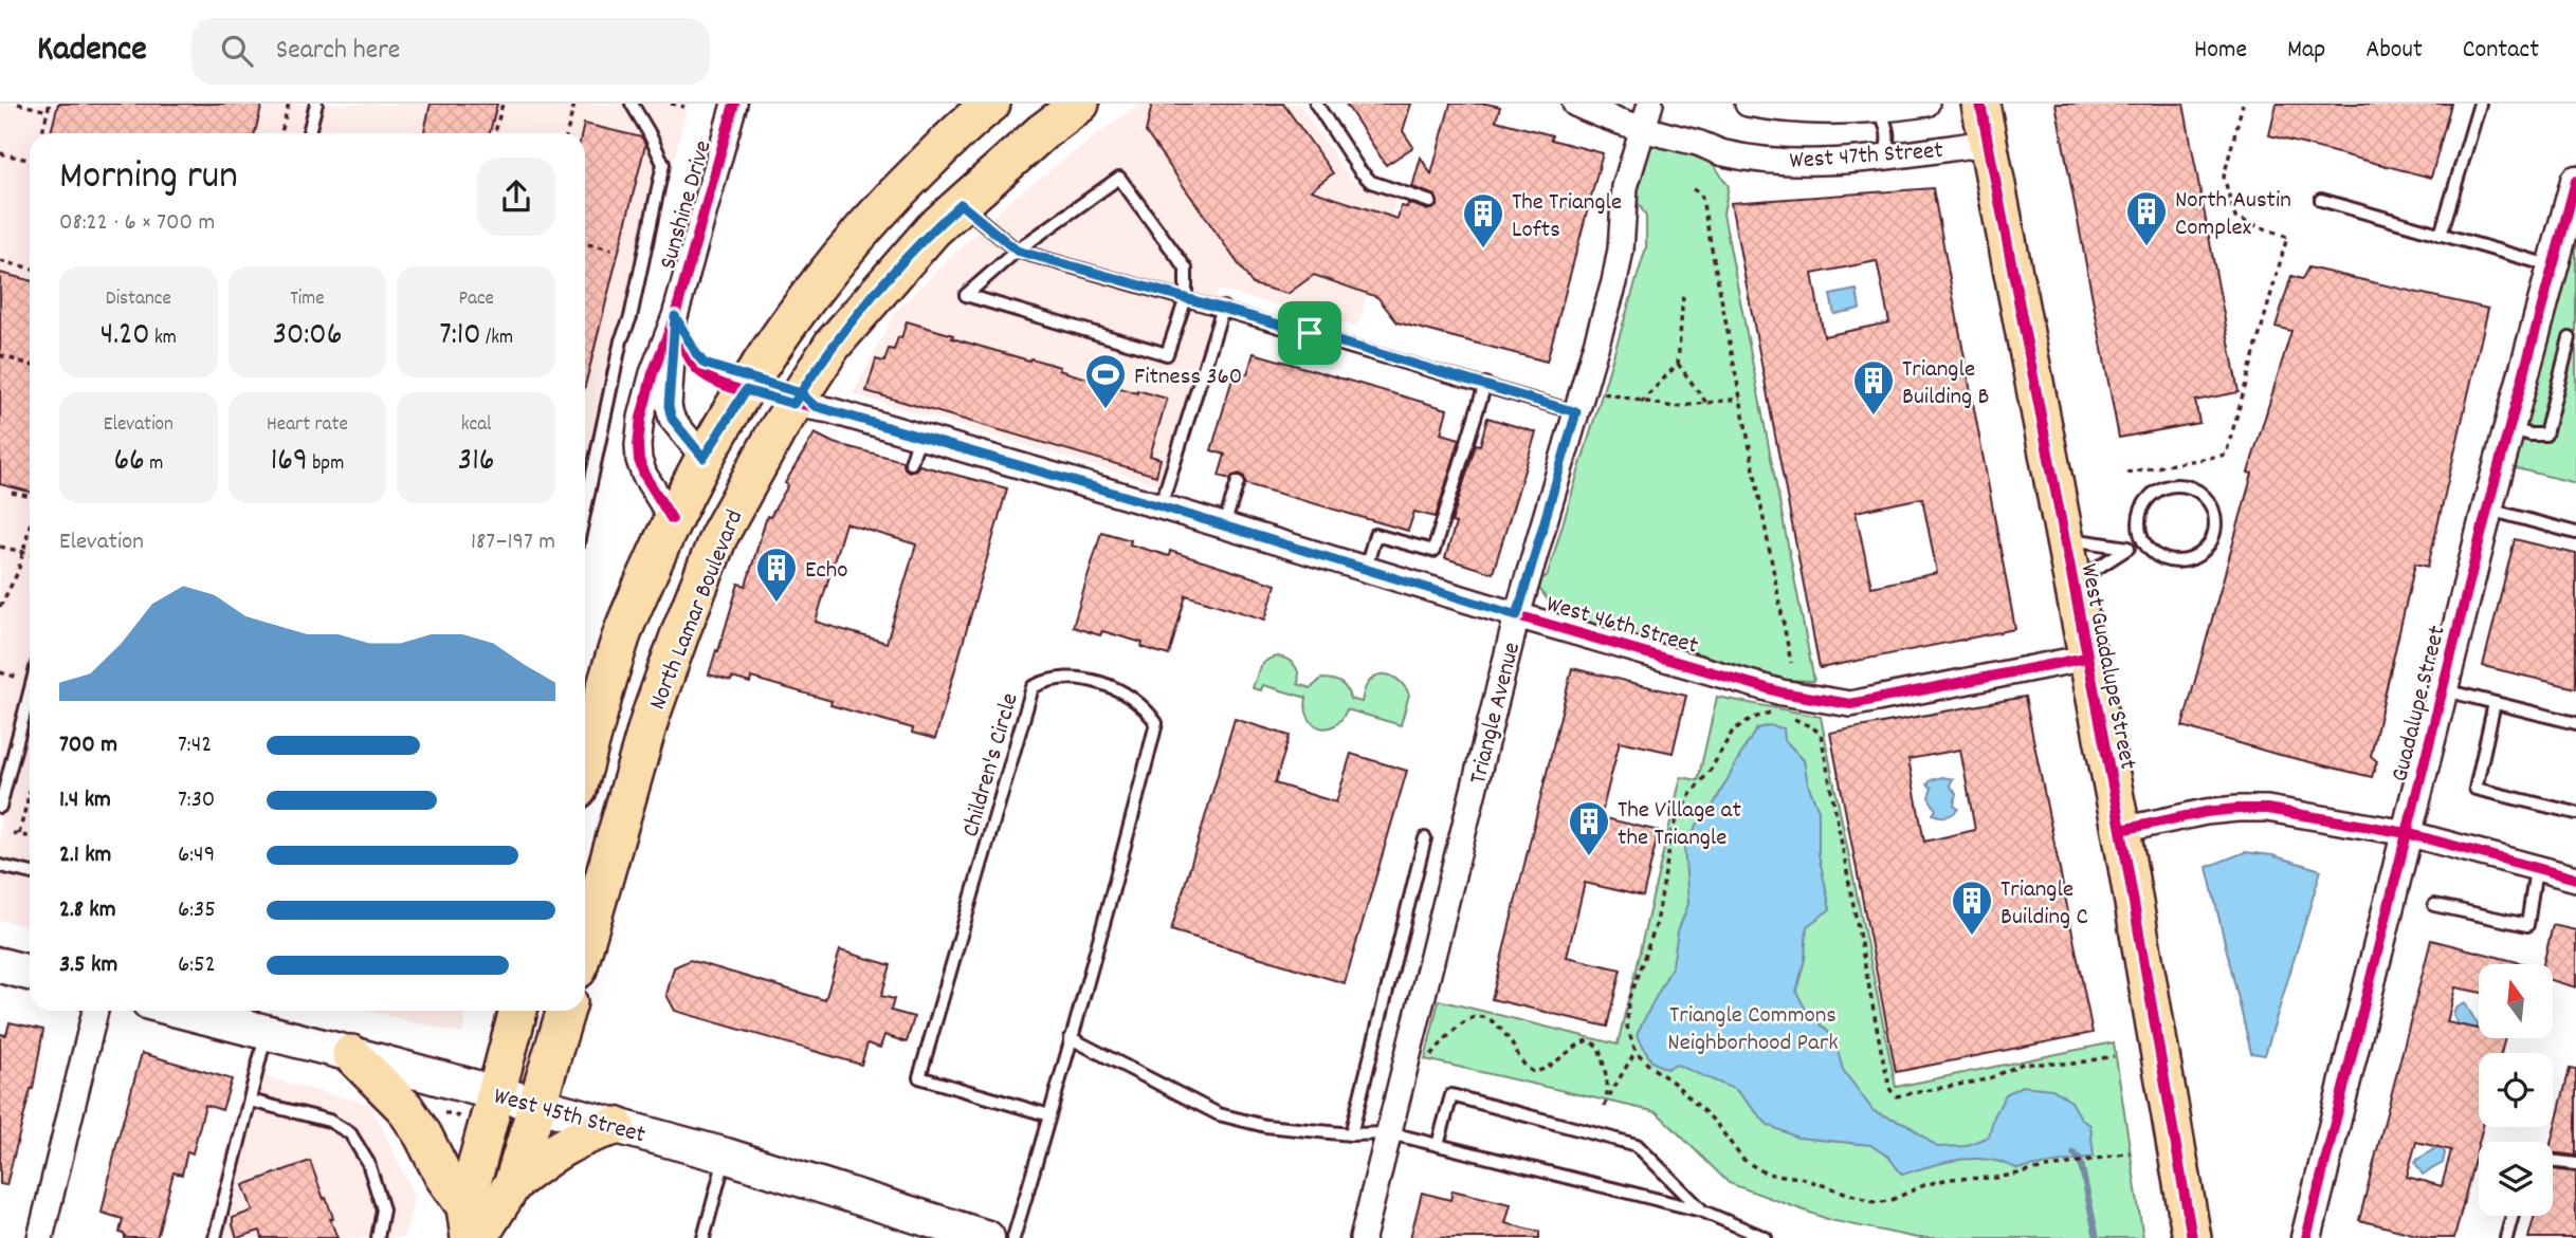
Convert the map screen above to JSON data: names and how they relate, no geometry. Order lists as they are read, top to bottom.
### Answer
{
  "streets": {
    "main road": ["North Lamar Boulevard", "West Guadalupe Street", "West 45th Street"],
    "street": [
      "West 47th Street",
      "Sunshine Drive",
      "West 46th Street",
      "Guadalupe Street",
      "Triangle Avenue"
    ],
    "lane": ["Children's Circle"]
  },
  "crossings": [
    ["West 47th Street", "West Guadalupe Street"],
    ["West 47th Street", "Triangle Avenue"],
    ["Sunshine Drive", "North Lamar Boulevard"],
    ["North Lamar Boulevard", "West 46th Street"],
    ["West 46th Street", "West Guadalupe Street"],
    ["West 46th Street", "Triangle Avenue"]
  ],
  "parks": ["Triangle Commons Neighborhood Park"],
  "places": {
    "building": [
      "North Austin Complex",
      "The Triangle Lofts",
      "Triangle Building B",
      "Echo",
      "The Village at the Triangle",
      "Triangle Building C"
    ],
    "sports": ["Fitness 360"]
  },
  "north": "top",
  "page": {
    "header": "Kadence",
    "search": "Search here",
    "nav": [
      "Home",
      "Map",
      "About",
      "Contact"
    ],
    "heading": ["Morning run", "08:22 · 6 × 700 m"],
    "stats": [
      ["Distance", "4.20 km"],
      ["Time", "30:06"],
      ["Pace", "7:10 /km"],
      ["Elevation", "66 m"],
      ["Heart rate", "169 bpm"],
      ["kcal", "316"]
    ],
    "chart": ["Elevation", "187–197 m"],
    "list": [
      {
        "name": "700 m",
        "note": "7:42"
      },
      {
        "name": "1.4 km",
        "note": "7:30"
      },
      {
        "name": "2.1 km",
        "note": "6:49"
      },
      {
        "name": "2.8 km",
        "note": "6:35"
      },
      {
        "name": "3.5 km",
        "note": "6:52"
      }
    ]
  }
}
